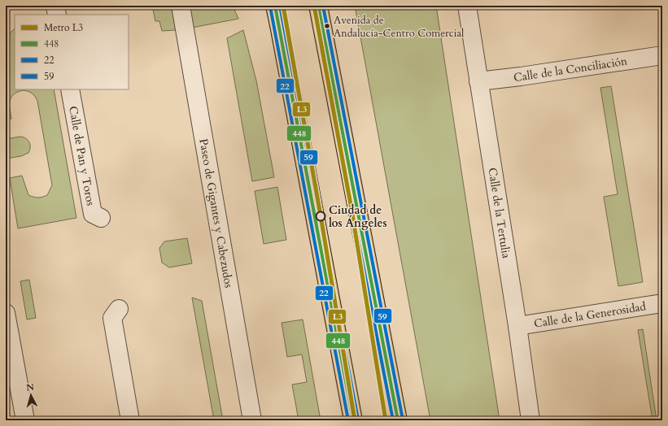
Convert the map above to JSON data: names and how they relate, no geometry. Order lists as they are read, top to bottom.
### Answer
{
  "streets": {
    "street": [
      "Calle de la Conciliación",
      "Calle de Pan y Toros",
      "Paseo de Gigantes y Cabezudos",
      "Calle de la Tertulia",
      "Calle de la Generosidad"
    ]
  },
  "crossings": [
    ["Calle de la Conciliación", "Calle de la Tertulia"],
    ["Calle de la Tertulia", "Calle de la Generosidad"]
  ],
  "places": ["Avenida de Andalucía-Centro Comercial", "Ciudad de los Ángeles"],
  "lines": [
    "metro line L3",
    "transit line 448",
    "transit line 59",
    "transit line 22"
  ],
  "legend": [
    "Metro L3",
    "448",
    "22",
    "59"
  ],
  "north": "top"
}
